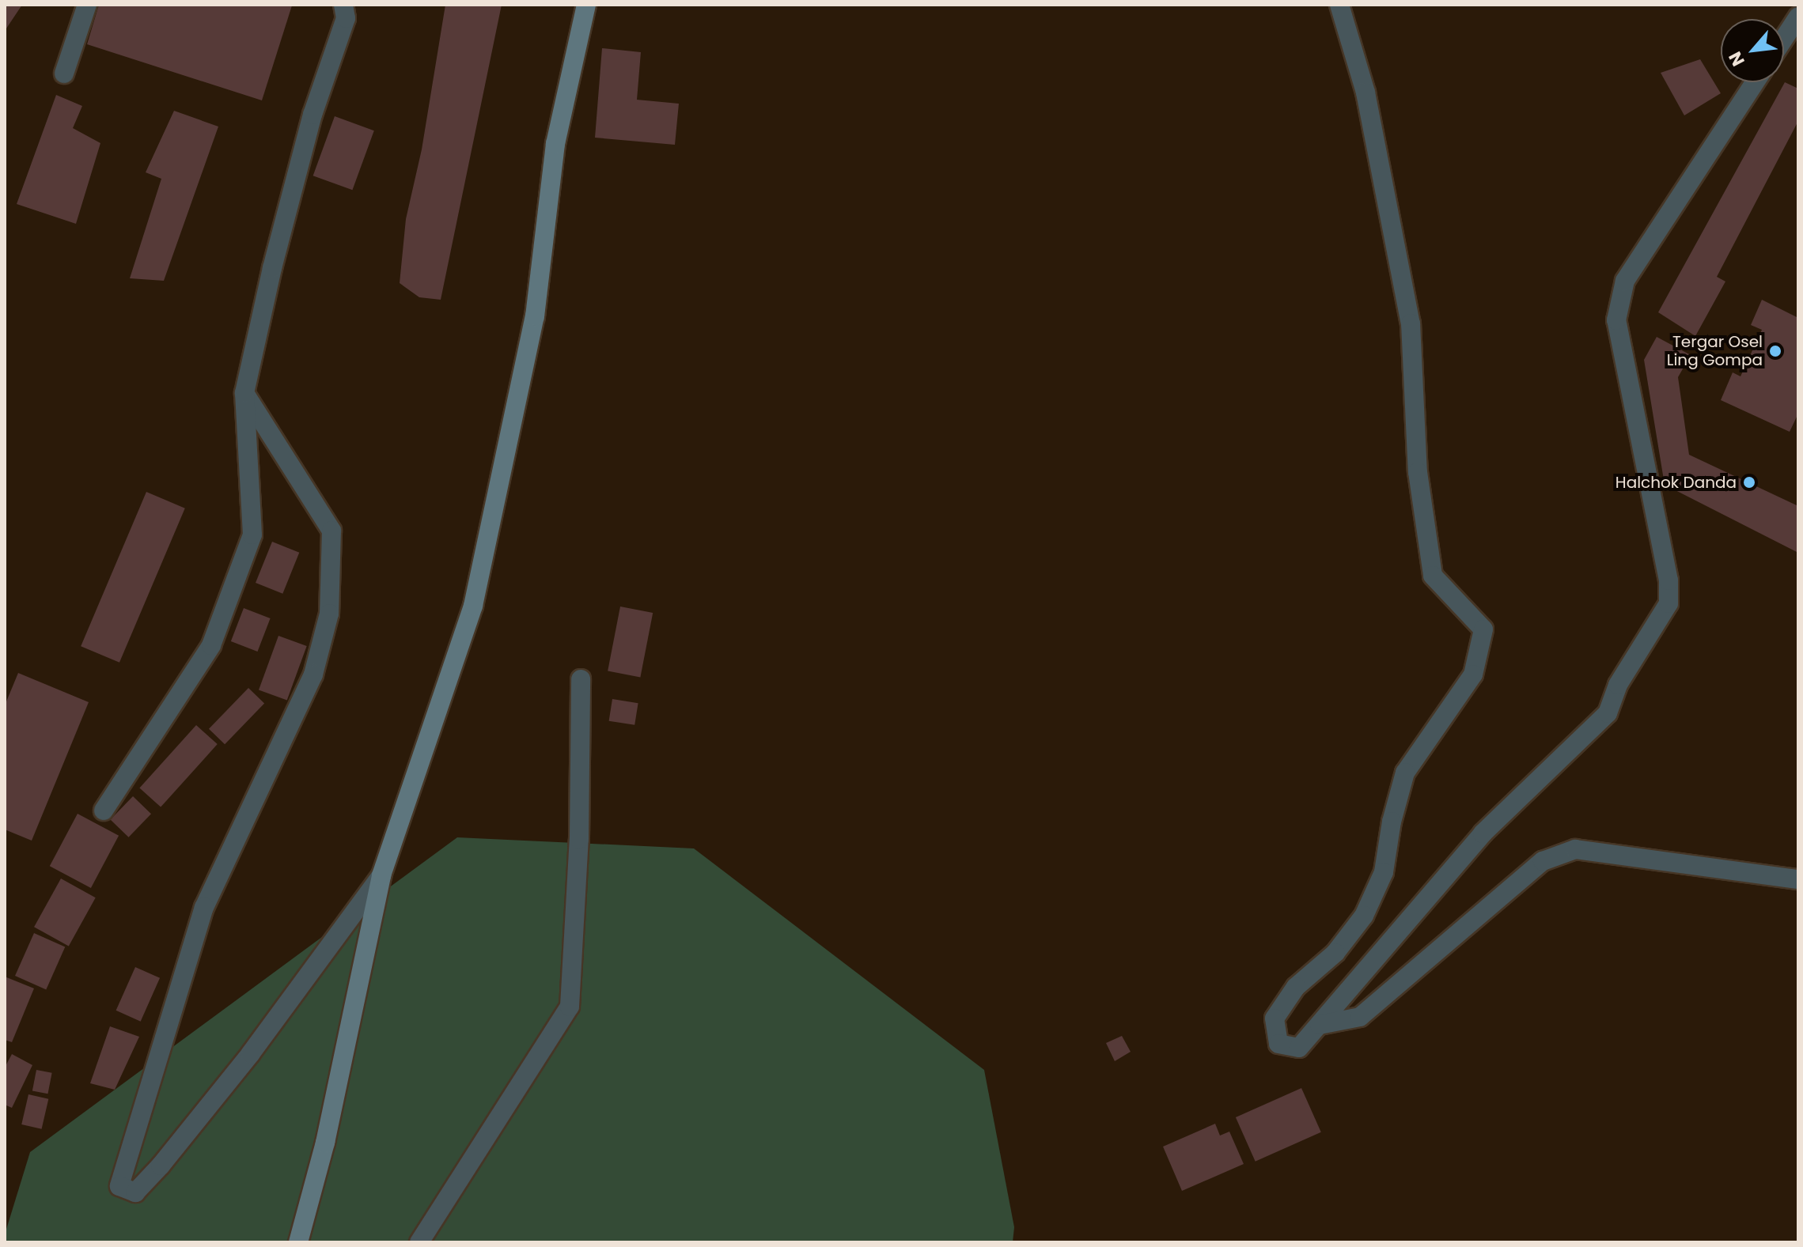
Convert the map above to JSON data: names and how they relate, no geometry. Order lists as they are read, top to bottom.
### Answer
{
  "places": ["Tergar Osel Ling Gompa", "Halchok Danda"],
  "north": "bottom left"
}
